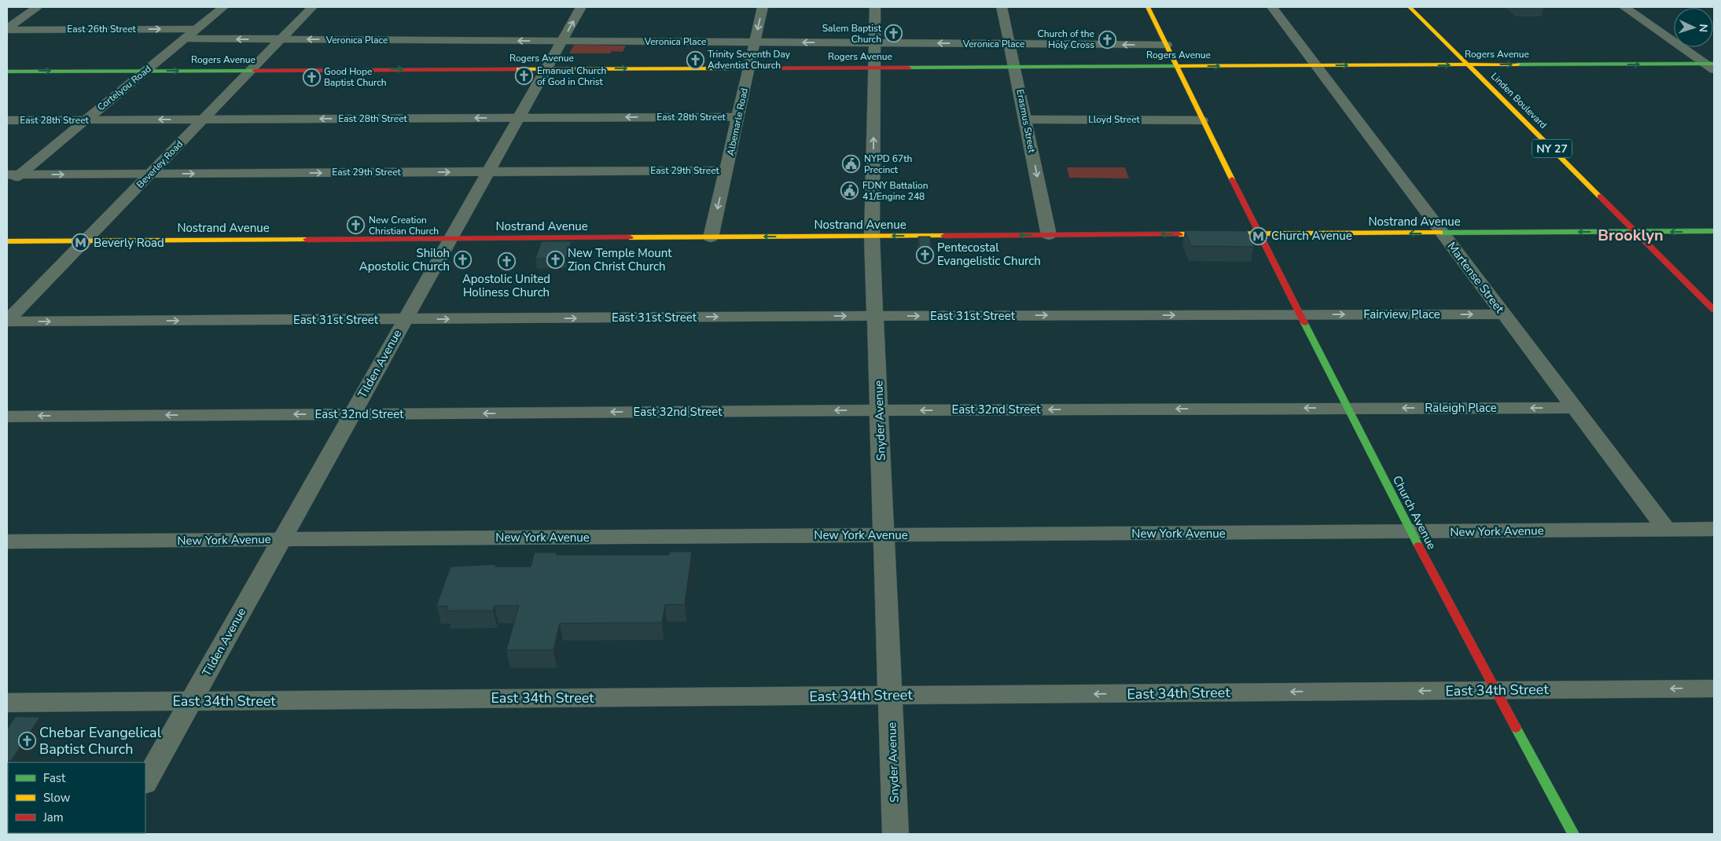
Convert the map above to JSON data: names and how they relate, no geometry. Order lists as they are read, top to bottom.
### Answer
{
  "streets": {
    "main road": [
      "Rogers Avenue",
      "Linden Boulevard",
      "NY 27",
      "Nostrand Avenue",
      "Church Avenue"
    ],
    "street": [
      "East 26th Street",
      "Veronica Place",
      "Cortelyou Road",
      "East 28th Street",
      "Lloyd Street",
      "Erasmus Street",
      "Albemarle Road",
      "Beverley Road",
      "East 29th Street",
      "Martense Street",
      "Fairview Place",
      "East 31st Street",
      "Tilden Avenue",
      "Raleigh Place",
      "East 32nd Street",
      "Snyder Avenue",
      "New York Avenue",
      "East 34th Street"
    ]
  },
  "crossings": [
    ["East 26th Street", "Cortelyou Road"],
    ["Veronica Place", "Cortelyou Road"],
    ["Veronica Place", "Erasmus Street"],
    ["Veronica Place", "Albemarle Road"],
    ["Veronica Place", "Beverley Road"],
    ["Veronica Place", "Tilden Avenue"],
    ["Veronica Place", "Snyder Avenue"],
    ["Veronica Place", "Church Avenue"],
    ["Rogers Avenue", "Cortelyou Road"],
    ["Rogers Avenue", "Linden Boulevard"],
    ["Rogers Avenue", "Erasmus Street"],
    ["Rogers Avenue", "Albemarle Road"],
    ["Rogers Avenue", "Beverley Road"],
    ["Rogers Avenue", "Martense Street"],
    ["Rogers Avenue", "Tilden Avenue"],
    ["Rogers Avenue", "Snyder Avenue"],
    ["Rogers Avenue", "Church Avenue"],
    ["Cortelyou Road", "East 28th Street"],
    ["Cortelyou Road", "East 29th Street"],
    ["Linden Boulevard", "Nostrand Avenue"],
    ["East 28th Street", "Albemarle Road"],
    ["East 28th Street", "Beverley Road"],
    ["East 28th Street", "Tilden Avenue"],
    ["Lloyd Street", "Erasmus Street"],
    ["Lloyd Street", "Church Avenue"],
    ["Erasmus Street", "Nostrand Avenue"],
    ["Albemarle Road", "East 29th Street"],
    ["Albemarle Road", "Nostrand Avenue"],
    ["Beverley Road", "East 29th Street"],
    ["Beverley Road", "Nostrand Avenue"],
    ["Beverley Road", "East 31st Street"],
    ["East 29th Street", "Tilden Avenue"],
    ["Nostrand Avenue", "Martense Street"],
    ["Nostrand Avenue", "Tilden Avenue"],
    ["Nostrand Avenue", "Snyder Avenue"],
    ["Nostrand Avenue", "Church Avenue"],
    ["Martense Street", "Fairview Place"],
    ["Martense Street", "Raleigh Place"],
    ["Martense Street", "New York Avenue"],
    ["Fairview Place", "East 31st Street"],
    ["Fairview Place", "Church Avenue"],
    ["East 31st Street", "Tilden Avenue"],
    ["East 31st Street", "Snyder Avenue"],
    ["East 31st Street", "Church Avenue"],
    ["Tilden Avenue", "East 32nd Street"],
    ["Tilden Avenue", "New York Avenue"],
    ["Tilden Avenue", "East 34th Street"],
    ["Raleigh Place", "East 32nd Street"],
    ["Raleigh Place", "Church Avenue"],
    ["East 32nd Street", "Snyder Avenue"],
    ["East 32nd Street", "Church Avenue"],
    ["Snyder Avenue", "New York Avenue"],
    ["Snyder Avenue", "East 34th Street"],
    ["Church Avenue", "New York Avenue"],
    ["Church Avenue", "East 34th Street"]
  ],
  "one_way": [
    "East 26th Street",
    "Veronica Place",
    "Rogers Avenue",
    "East 28th Street",
    "Erasmus Street",
    "Albemarle Road",
    "East 29th Street",
    "Nostrand Avenue",
    "Fairview Place",
    "East 31st Street",
    "Raleigh Place",
    "East 32nd Street",
    "East 34th Street"
  ],
  "districts": ["Brooklyn"],
  "places": {
    "church": [
      "Salem Baptist Church",
      "Church of the Holy Cross",
      "Trinity Seventh Day Adventist Church",
      "Emanuel Church of God in Christ",
      "Good Hope Baptist Church",
      "New Creation Christian Church",
      "Pentecostal Evangelistic Church",
      "Shiloh Apostolic Church",
      "New Temple Mount Zion Christ Church",
      "Apostolic United Holiness Church",
      "Chebar Evangelical Baptist Church"
    ],
    "public building": ["NYPD 67th Precinct", "FDNY Battalion 41/Engine 248"],
    "metro station": ["Church Avenue", "Beverly Road"]
  },
  "legend": ["Fast", "Slow", "Jam"],
  "north": "right"
}
